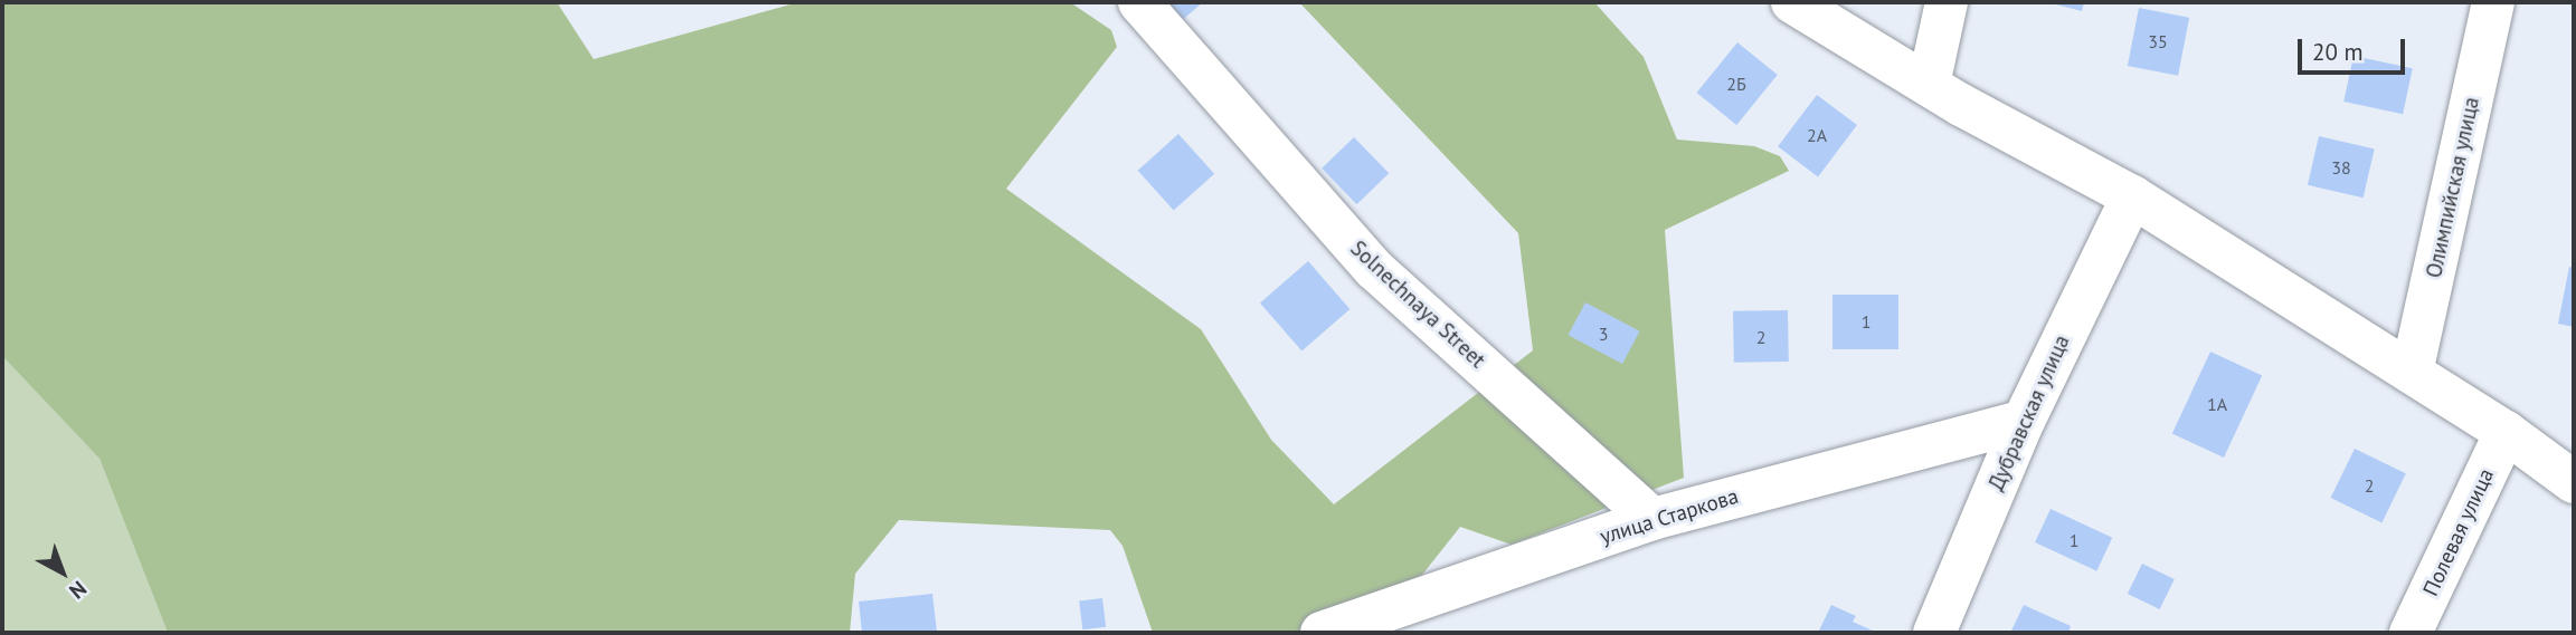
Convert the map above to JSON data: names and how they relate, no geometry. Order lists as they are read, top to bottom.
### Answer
{
  "streets": {
    "street": [
      "Олимпийская улица",
      "Solnechnaya Street",
      "Дубравская улица",
      "улица Старкова",
      "Полевая улица"
    ]
  },
  "crossings": [
    ["Solnechnaya Street", "улица Старкова"],
    ["Дубравская улица", "улица Старкова"]
  ],
  "house_numbers": [
    "35",
    "2Б",
    "2А",
    "38",
    "1",
    "3",
    "2",
    "1А",
    "2",
    "1"
  ],
  "scale_bar": "20 m",
  "north": "bottom right"
}
